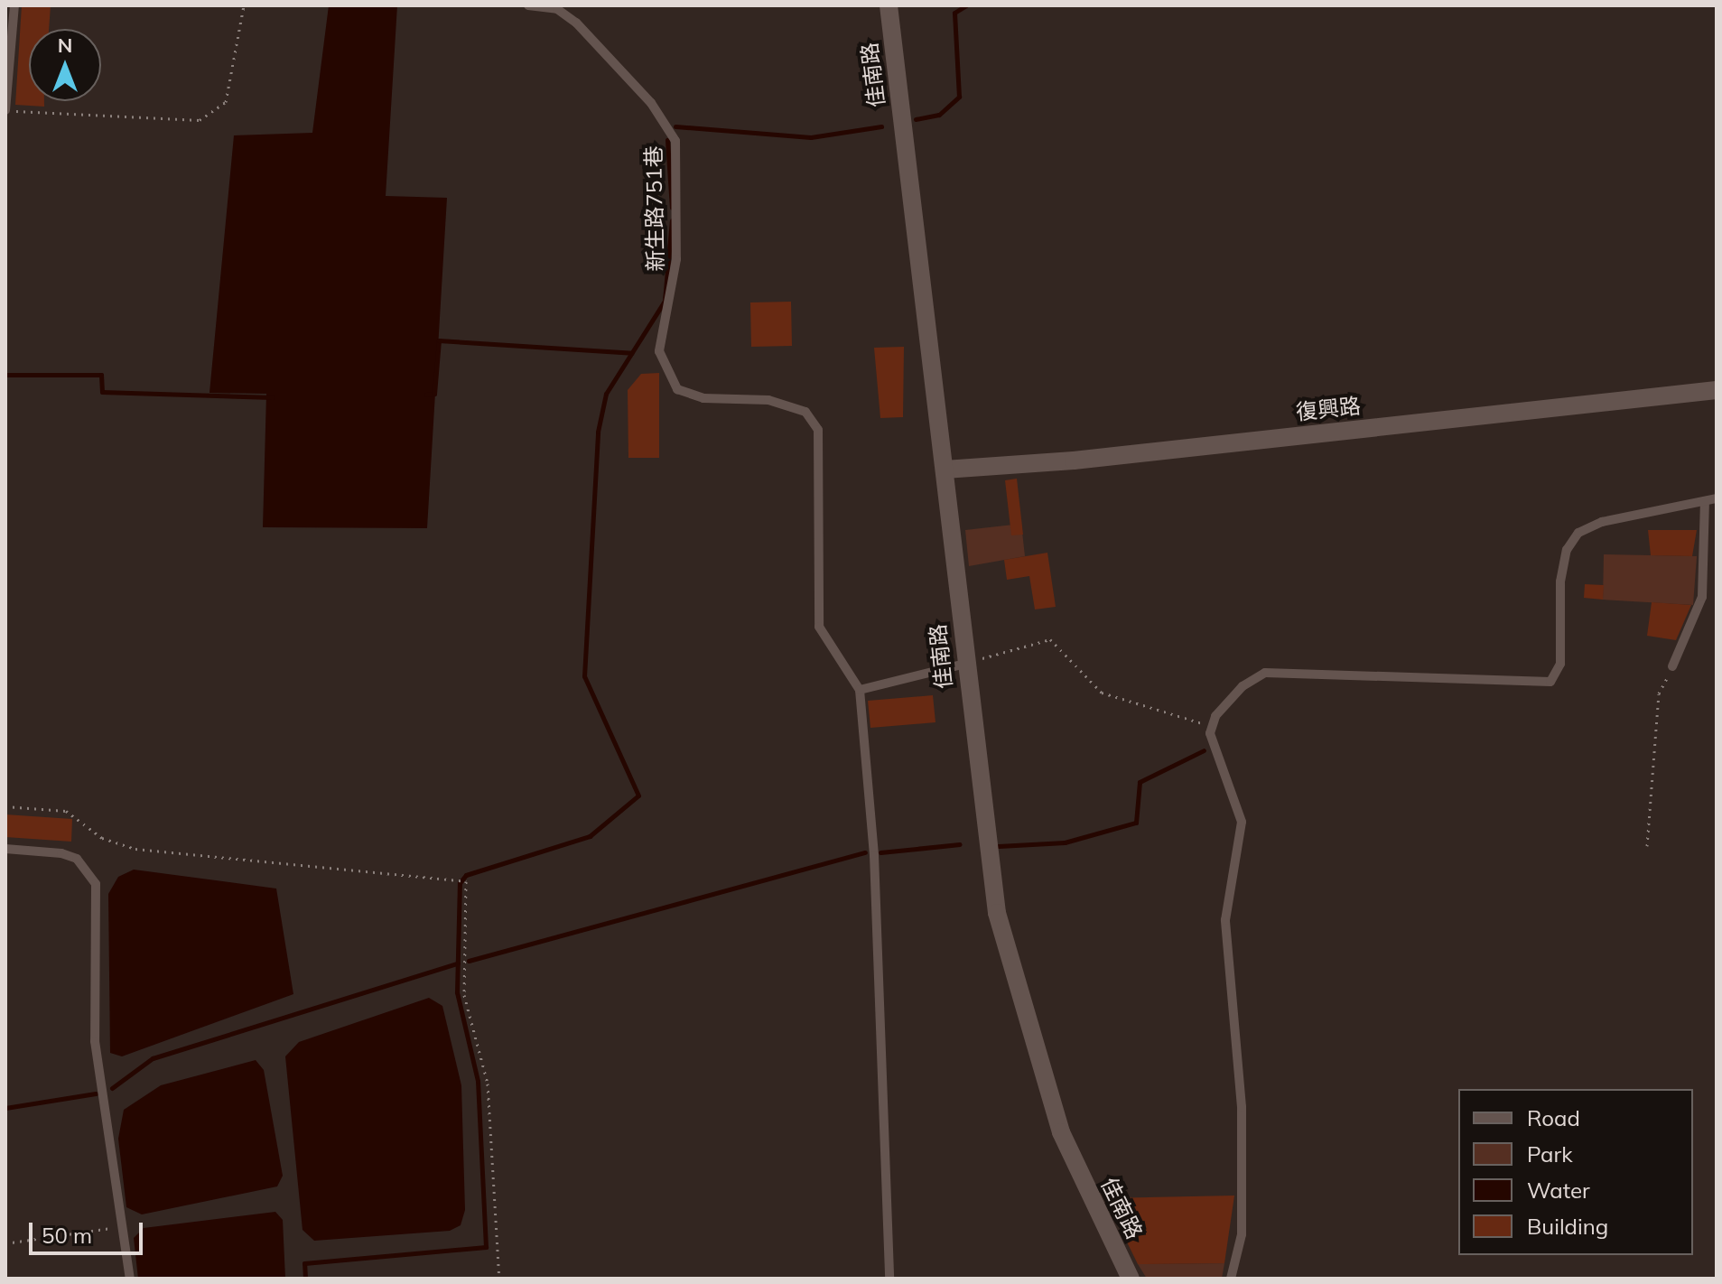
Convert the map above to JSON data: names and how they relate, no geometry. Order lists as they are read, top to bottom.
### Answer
{
  "streets": {
    "street": ["佳南路", "復興路"],
    "lane": ["新生路751巷"]
  },
  "crossings": [
    ["佳南路", "復興路"]
  ],
  "legend": [
    "Road",
    "Park",
    "Water",
    "Building"
  ],
  "scale_bar": "50 m",
  "north": "top"
}
